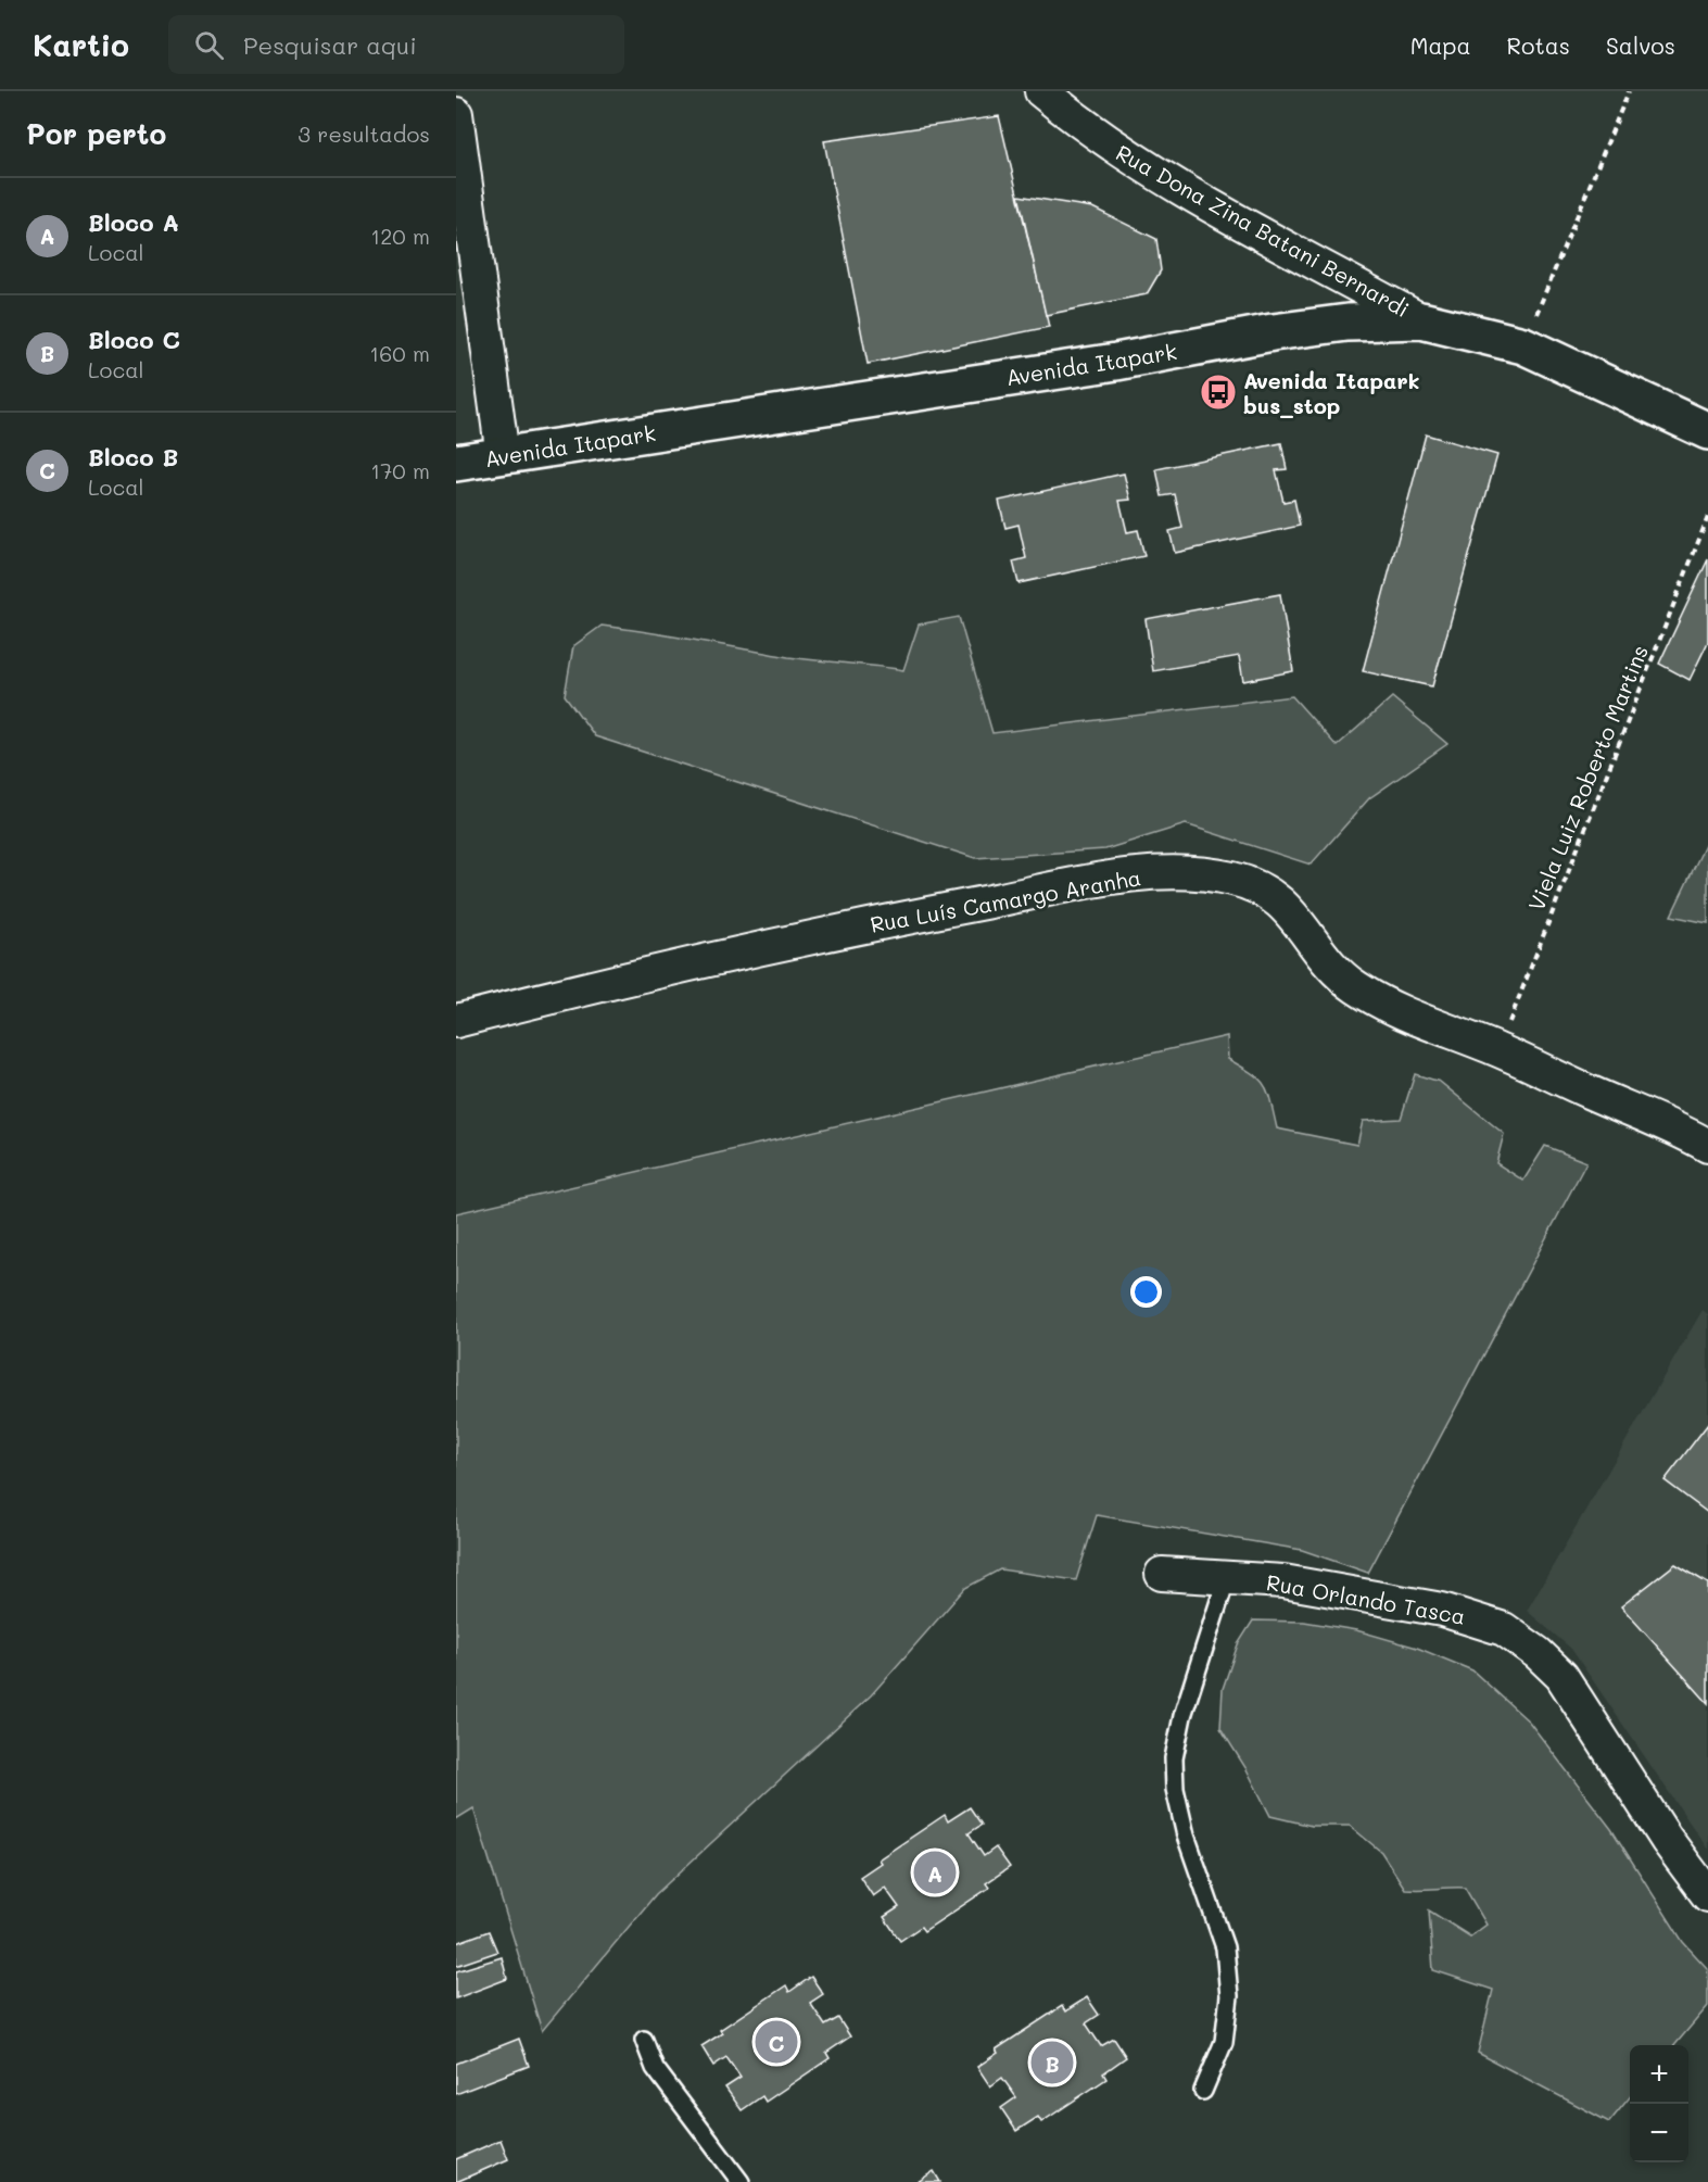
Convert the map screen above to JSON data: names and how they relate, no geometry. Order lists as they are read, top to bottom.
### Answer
{
  "streets": {
    "main road": ["Avenida Itapark"],
    "street": ["Rua Dona Zina Batani Bernardi", "Rua Luís Camargo Aranha", "Rua Orlando Tasca"],
    "path": ["Viela Luiz Roberto Martins"]
  },
  "crossings": [
    ["Rua Dona Zina Batani Bernardi", "Avenida Itapark"],
    ["Viela Luiz Roberto Martins", "Rua Luís Camargo Aranha"]
  ],
  "places": {
    "bus stop": ["Avenida Itapark bus_stop"]
  },
  "page": {
    "header": "Kartio",
    "search": "Pesquisar aqui",
    "nav": ["Mapa", "Rotas", "Salvos"],
    "heading": ["Por perto", "3 resultados"],
    "list": [
      {
        "mark": "A",
        "name": "Bloco A",
        "note": "Local",
        "value": "120 m"
      },
      {
        "mark": "B",
        "name": "Bloco C",
        "note": "Local",
        "value": "160 m"
      },
      {
        "mark": "C",
        "name": "Bloco B",
        "note": "Local",
        "value": "170 m"
      }
    ],
    "pins": ["A", "C", "B"],
    "map_buttons": ["+", "−"]
  }
}
